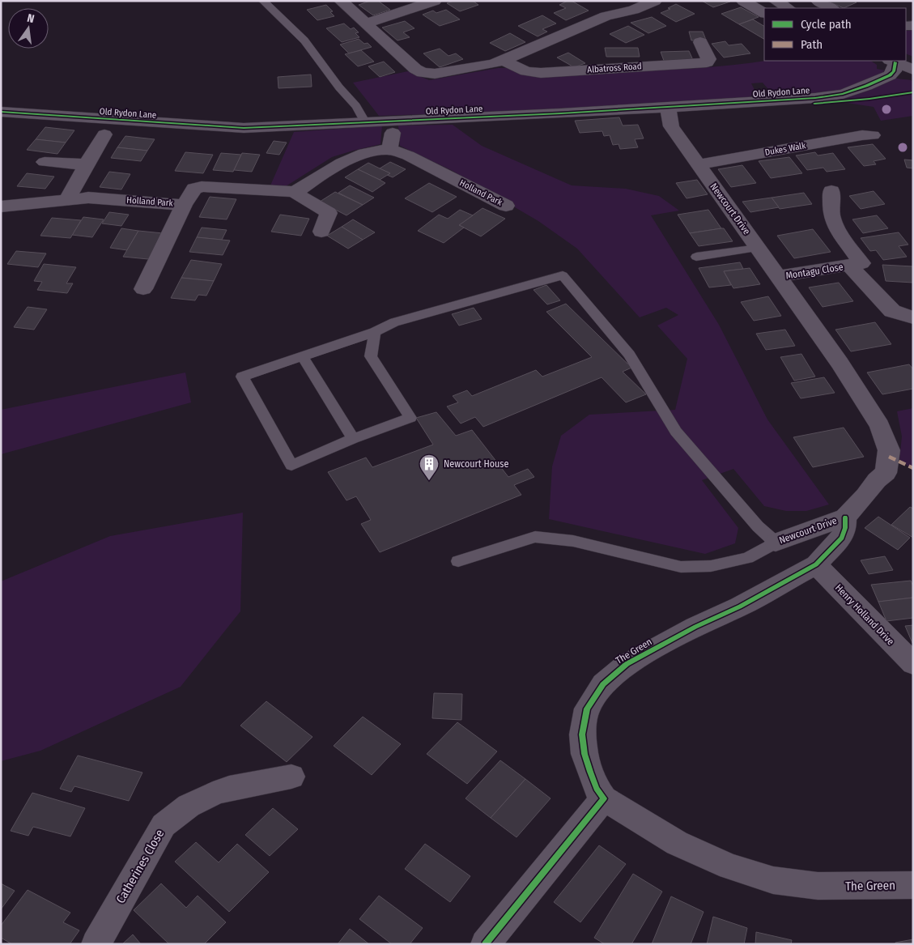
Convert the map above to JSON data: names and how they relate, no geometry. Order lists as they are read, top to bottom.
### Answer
{
  "streets": {
    "street": [
      "Albatross Road",
      "Old Rydon Lane",
      "Dukes Walk",
      "Holland Park",
      "Newcourt Drive",
      "Montagu Close",
      "Henry Holland Drive",
      "The Green",
      "Catherines Close"
    ]
  },
  "crossings": [
    ["Old Rydon Lane", "Newcourt Drive"],
    ["Dukes Walk", "Newcourt Drive"],
    ["Newcourt Drive", "Montagu Close"],
    ["Newcourt Drive", "The Green"],
    ["Henry Holland Drive", "The Green"]
  ],
  "places": {
    "building": ["Newcourt House"]
  },
  "legend": ["Cycle path", "Path"],
  "north": "top"
}
